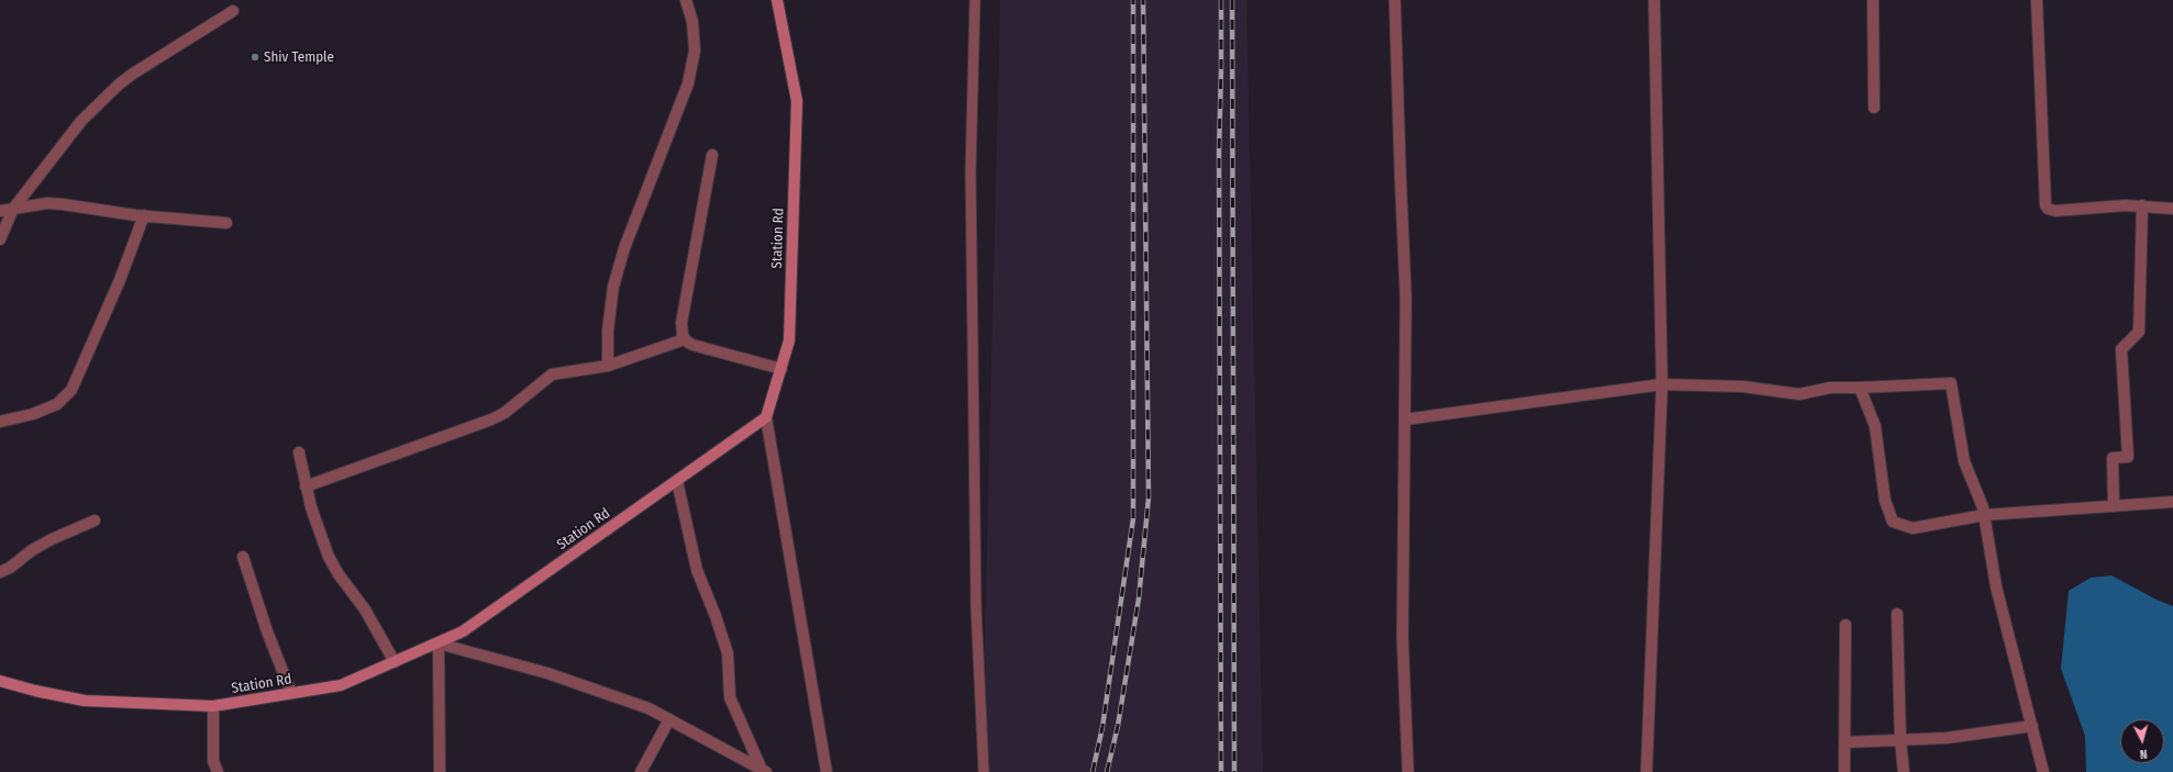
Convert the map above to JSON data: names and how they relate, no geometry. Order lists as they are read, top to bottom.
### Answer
{
  "streets": {
    "street": ["Station Rd"]
  },
  "places": ["Shiv Temple"],
  "north": "bottom"
}
